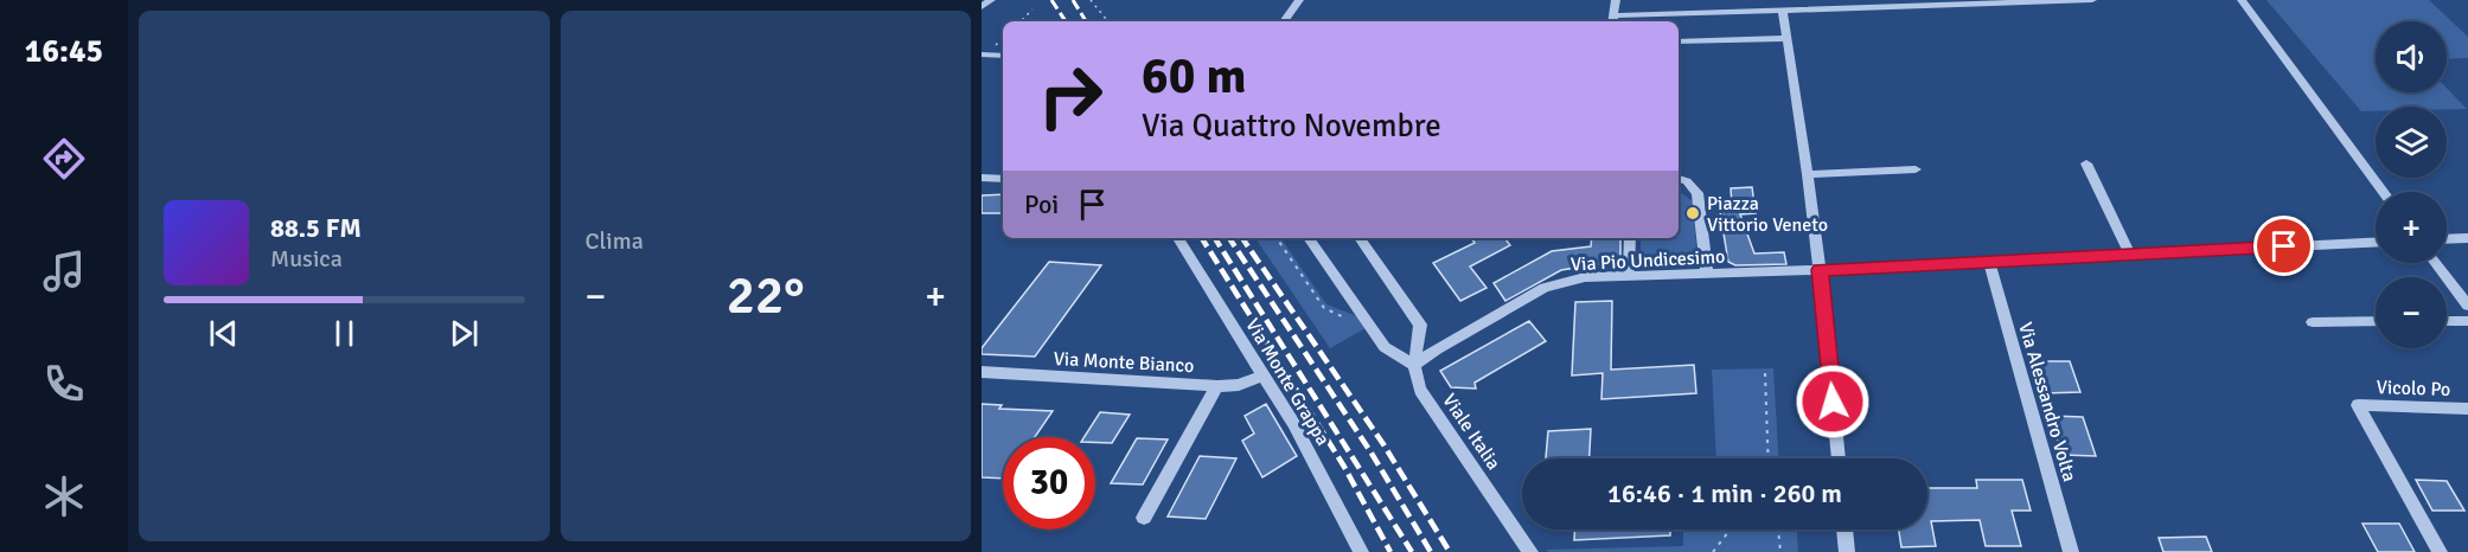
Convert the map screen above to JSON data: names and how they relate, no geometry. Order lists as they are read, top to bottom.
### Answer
{
  "streets": {
    "street": [
      "Via Pio Undicesimo",
      "Via Monte Bianco",
      "Via Monte Grappa",
      "Vicolo Po",
      "Via Alessandro Volta",
      "Viale Italia"
    ]
  },
  "crossings": [
    ["Via Pio Undicesimo", "Via Alessandro Volta"],
    ["Via Pio Undicesimo", "Viale Italia"],
    ["Via Monte Bianco", "Via Monte Grappa"]
  ],
  "places": ["Piazza Vittorio Veneto"],
  "page": {
    "tabs": "16:45",
    "tile": "Clima",
    "map_buttons": ["+", "−"],
    "turn": ["60 m", "Via Quattro Novembre"],
    "then": "Poi",
    "song": ["88.5 FM", "Musica"],
    "heat": ["−", "22°", "+"],
    "limit": "30",
    "trip": "16:46 · 1 min · 260 m"
  }
}
